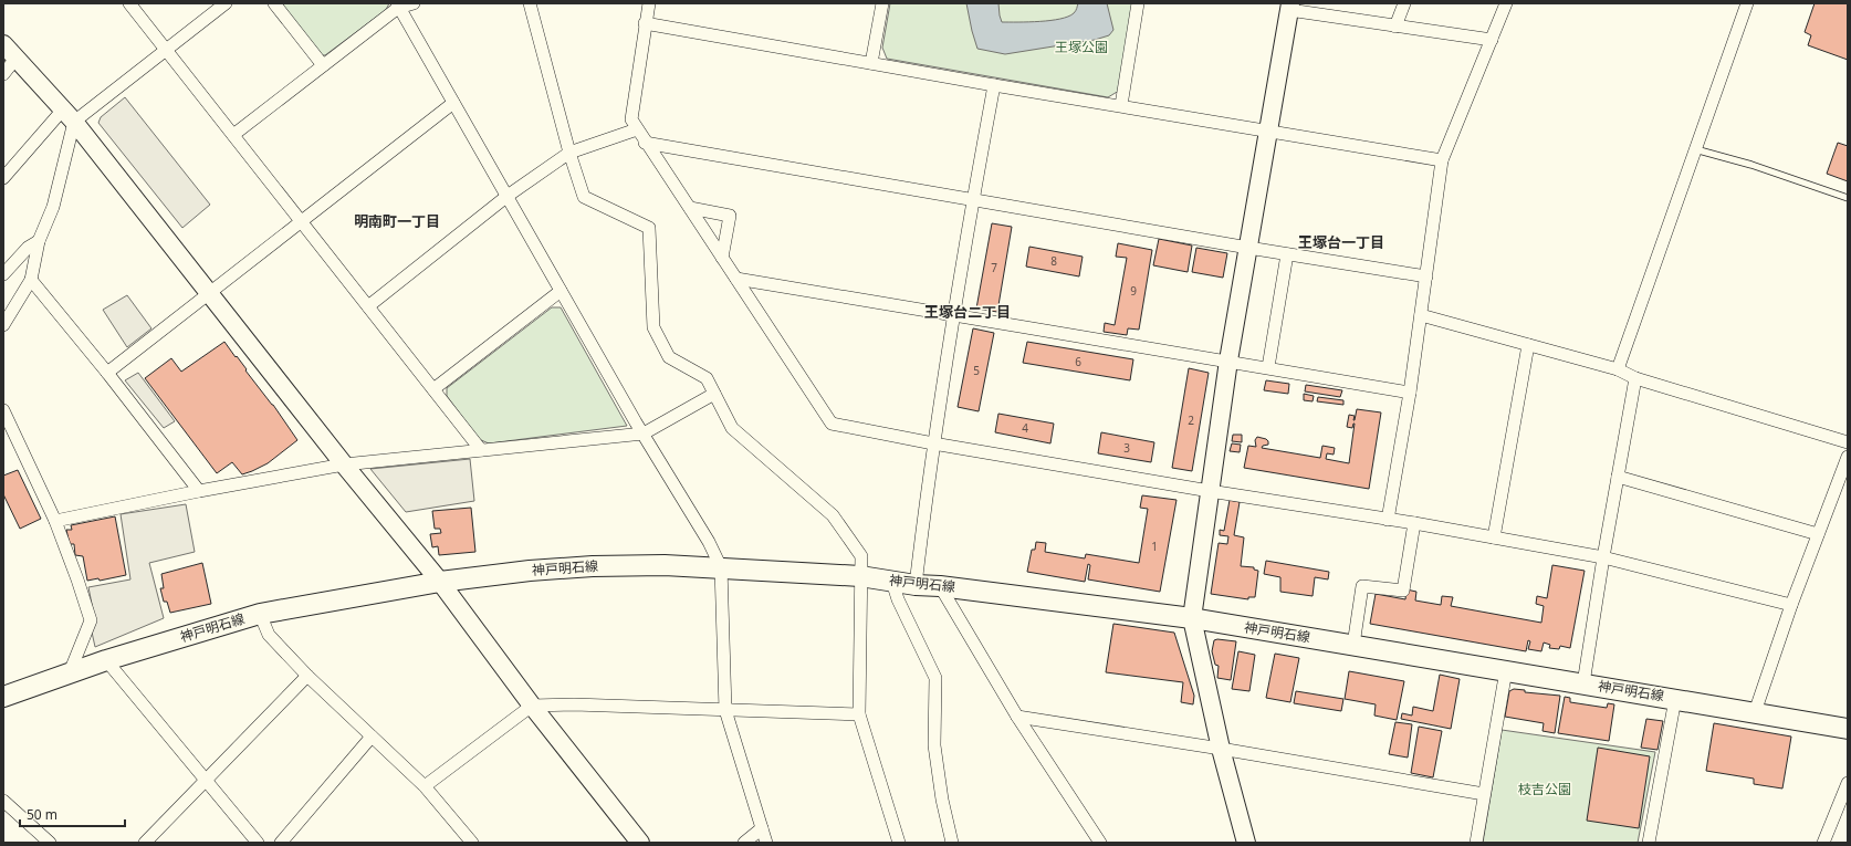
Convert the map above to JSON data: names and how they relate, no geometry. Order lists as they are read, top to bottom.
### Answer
{
  "streets": {
    "main road": ["神戸明石線"]
  },
  "districts": ["明南町一丁目", "王塚台一丁目", "王塚台二丁目"],
  "parks": ["王塚公園", "枝吉公園"],
  "house_numbers": [
    "8",
    "7",
    "9",
    "6",
    "5",
    "2",
    "4",
    "3",
    "1"
  ],
  "scale_bar": "50 m"
}
